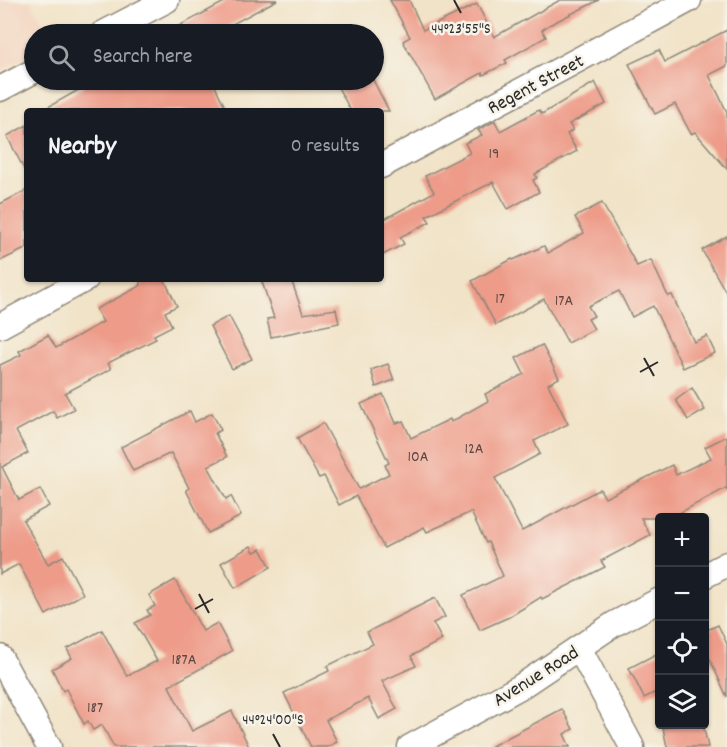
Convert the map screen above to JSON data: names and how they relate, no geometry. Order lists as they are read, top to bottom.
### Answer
{
  "streets": {
    "street": ["Regent Street", "Avenue Road"]
  },
  "house_numbers": [
    "19",
    "17",
    "17A",
    "12A",
    "10A",
    "187A",
    "187"
  ],
  "page": {
    "search": "Search here",
    "heading": ["Nearby", "0 results"],
    "map_buttons": ["+", "−"]
  },
  "coordinates": ["44°23'55\"S", "44°24'00\"S"]
}
